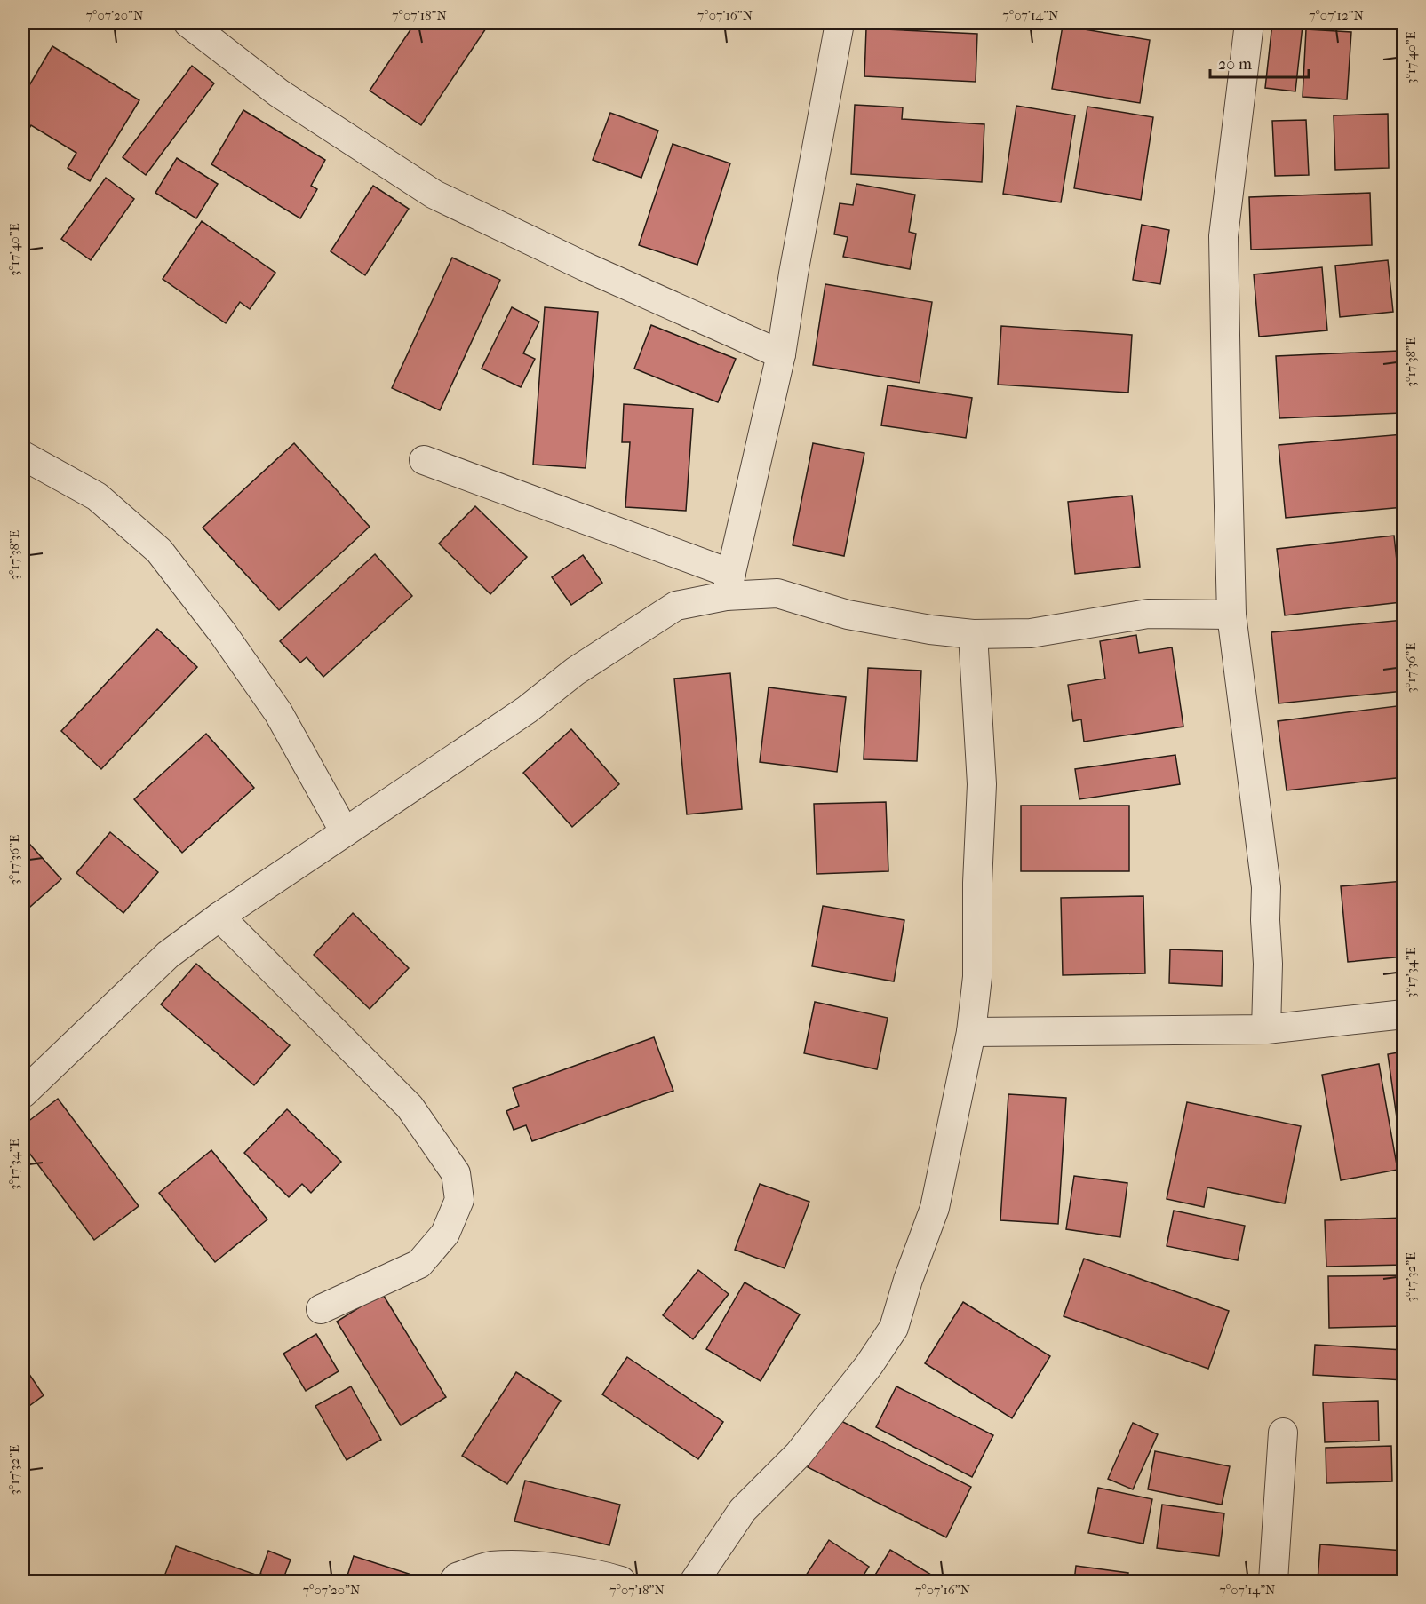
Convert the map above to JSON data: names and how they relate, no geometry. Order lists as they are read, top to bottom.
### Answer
{
  "scale_bar": "20 m",
  "coordinates": [
    "7°07'20\"N",
    "7°07'18\"N",
    "7°07'16\"N",
    "7°07'14\"N",
    "7°07'12\"N",
    "3°17'40\"E",
    "3°17'38\"E",
    "3°17'36\"E",
    "3°17'34\"E",
    "3°17'32\"E"
  ]
}
